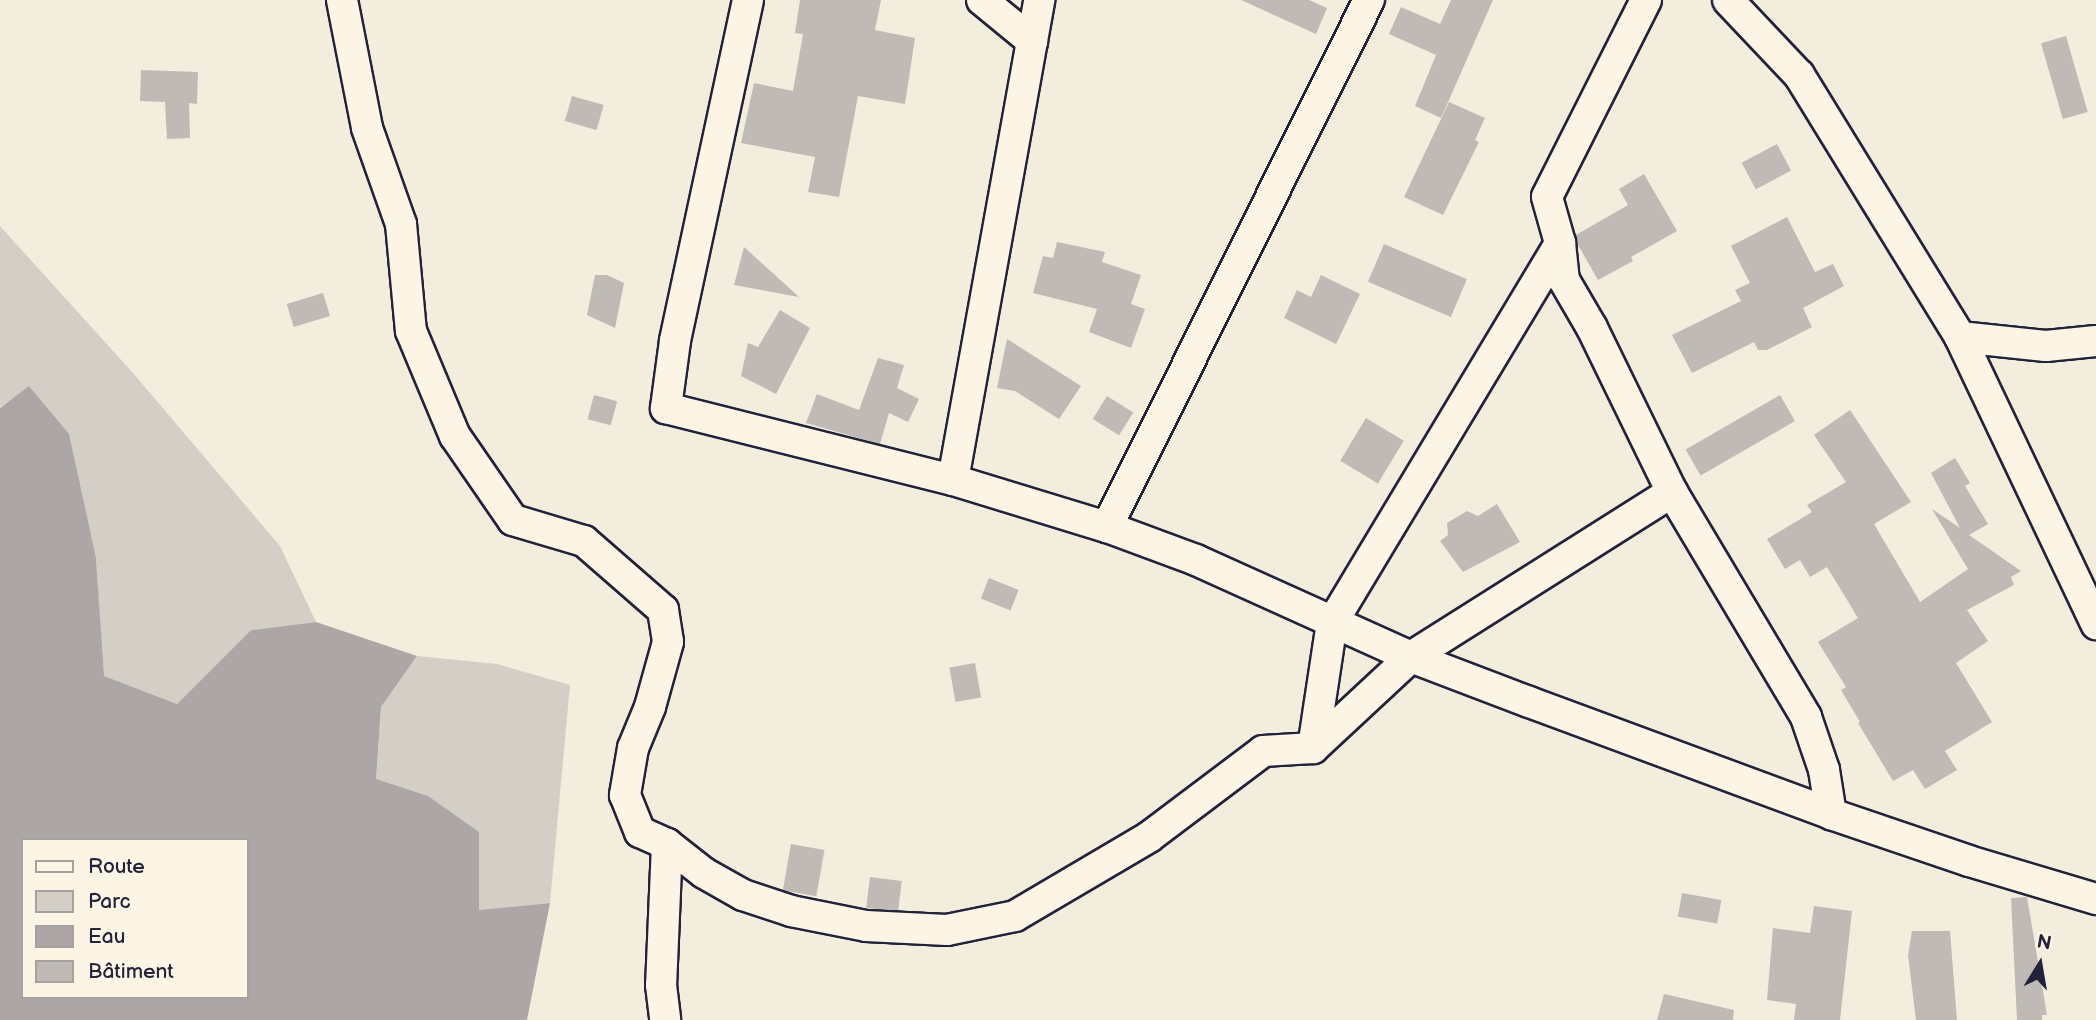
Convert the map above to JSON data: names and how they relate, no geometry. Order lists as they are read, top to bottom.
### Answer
{
  "legend": [
    "Route",
    "Parc",
    "Eau",
    "Bâtiment"
  ],
  "north": "top"
}
